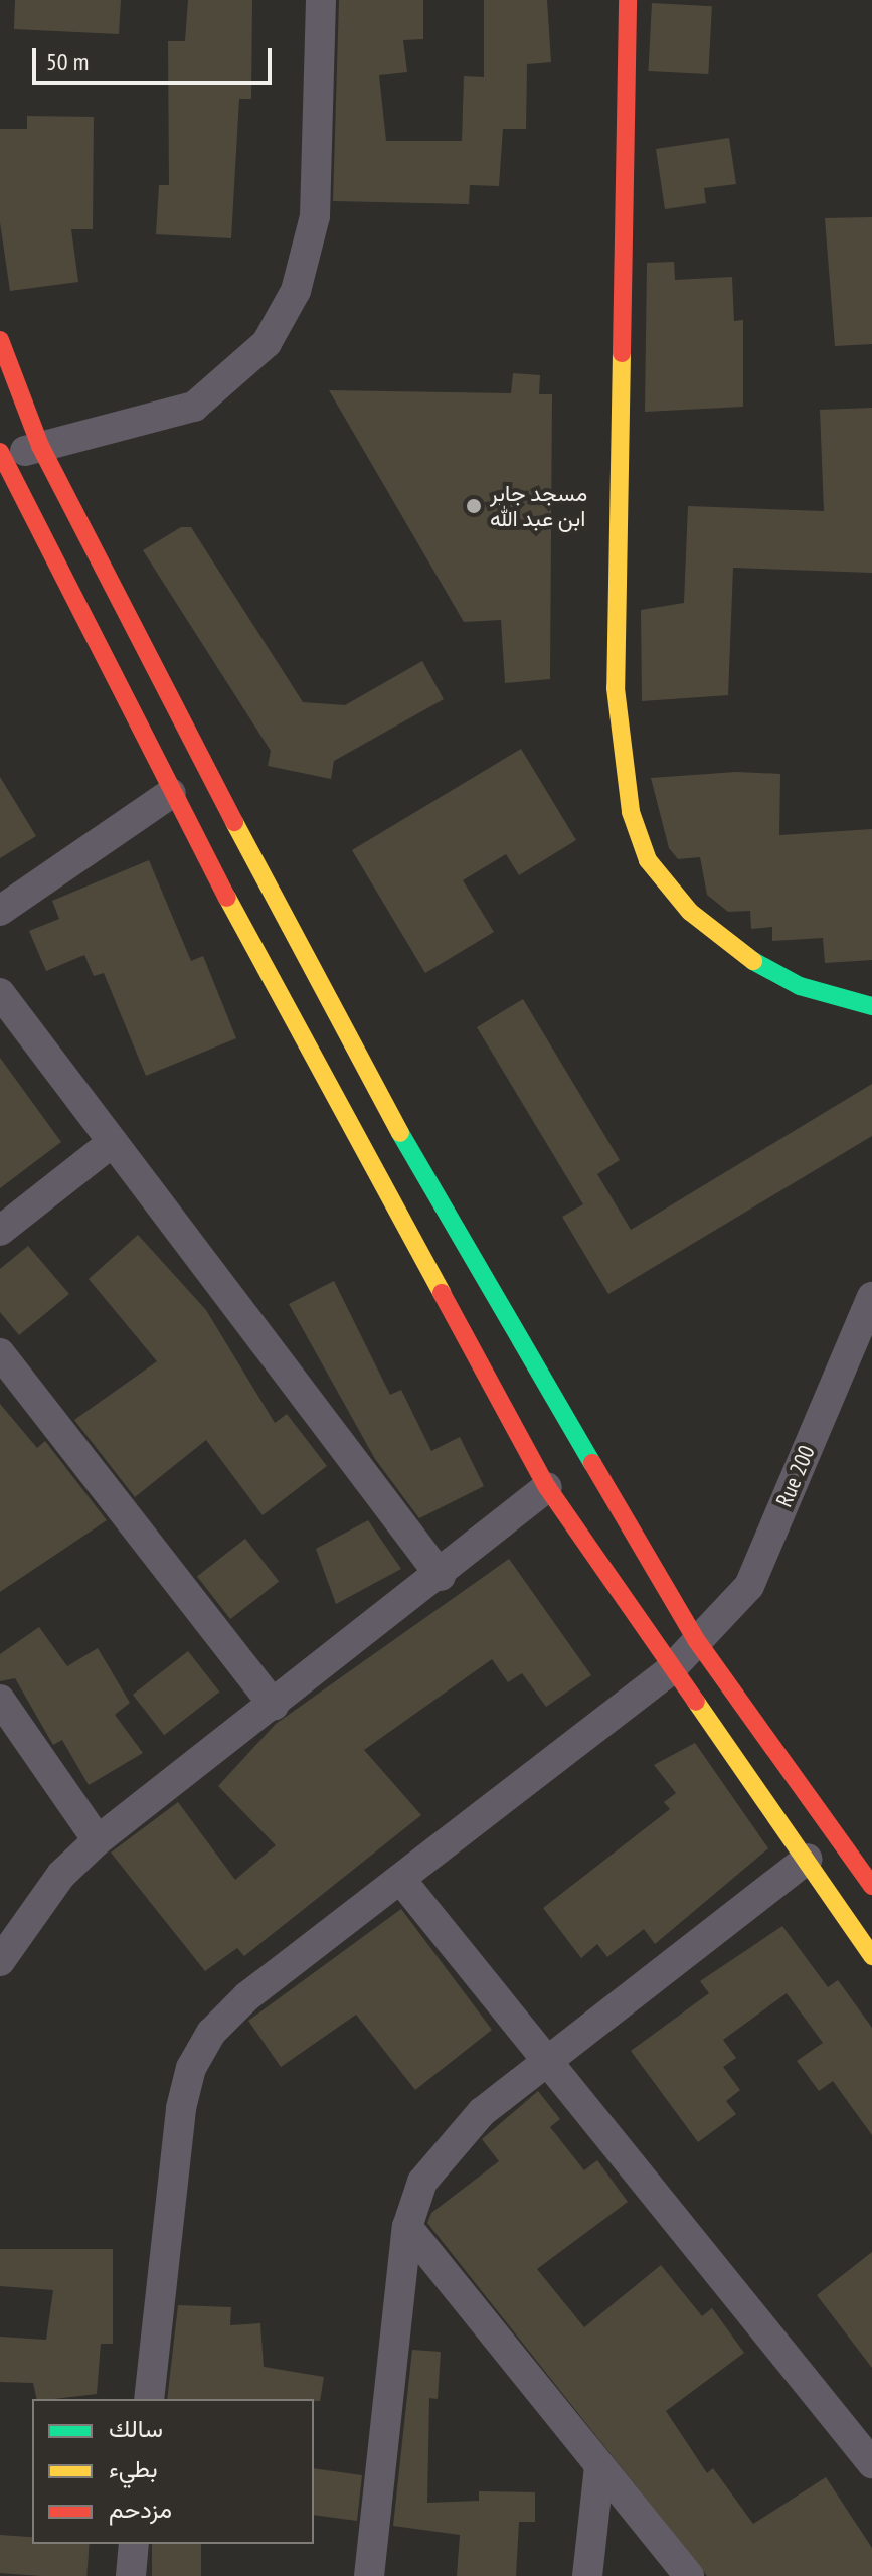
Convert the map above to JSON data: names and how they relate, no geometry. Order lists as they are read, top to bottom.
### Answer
{
  "streets": {
    "street": ["Rue 200"]
  },
  "places": ["مسجد جابر ابن عبد الله"],
  "legend": ["سالك", "بطيء", "مزدحم"],
  "scale_bar": "50 m"
}
